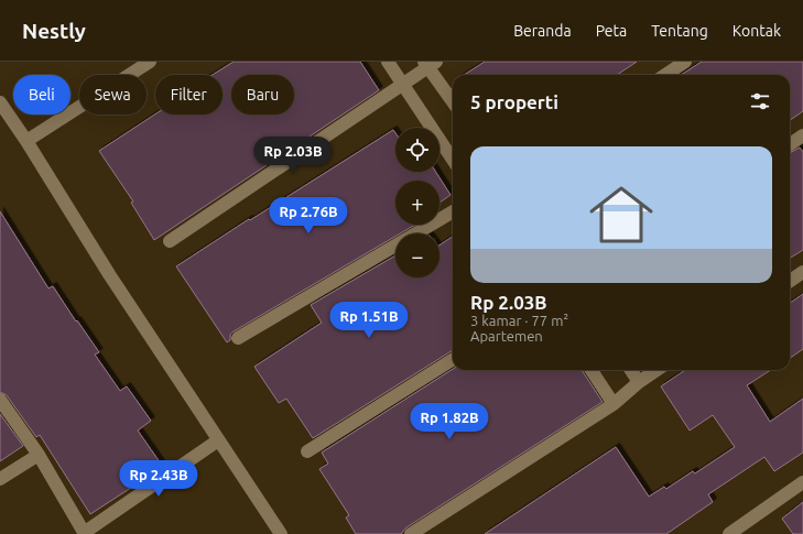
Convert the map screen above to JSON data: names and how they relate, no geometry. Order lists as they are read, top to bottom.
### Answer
{
  "page": {
    "header": "Nestly",
    "nav": [
      "Beranda",
      "Peta",
      "Tentang",
      "Kontak"
    ],
    "chip": [
      "Beli",
      "Sewa",
      "Filter",
      "Baru"
    ],
    "heading": "5 properti",
    "map_buttons": ["+", "−"],
    "list": [
      {
        "name": "Rp 2.03B",
        "note": "3 kamar · 77 m² · Apartemen"
      }
    ],
    "price": [
      "Rp 2.03B",
      "Rp 2.76B",
      "Rp 1.51B",
      "Rp 1.82B",
      "Rp 2.43B"
    ]
  }
}
